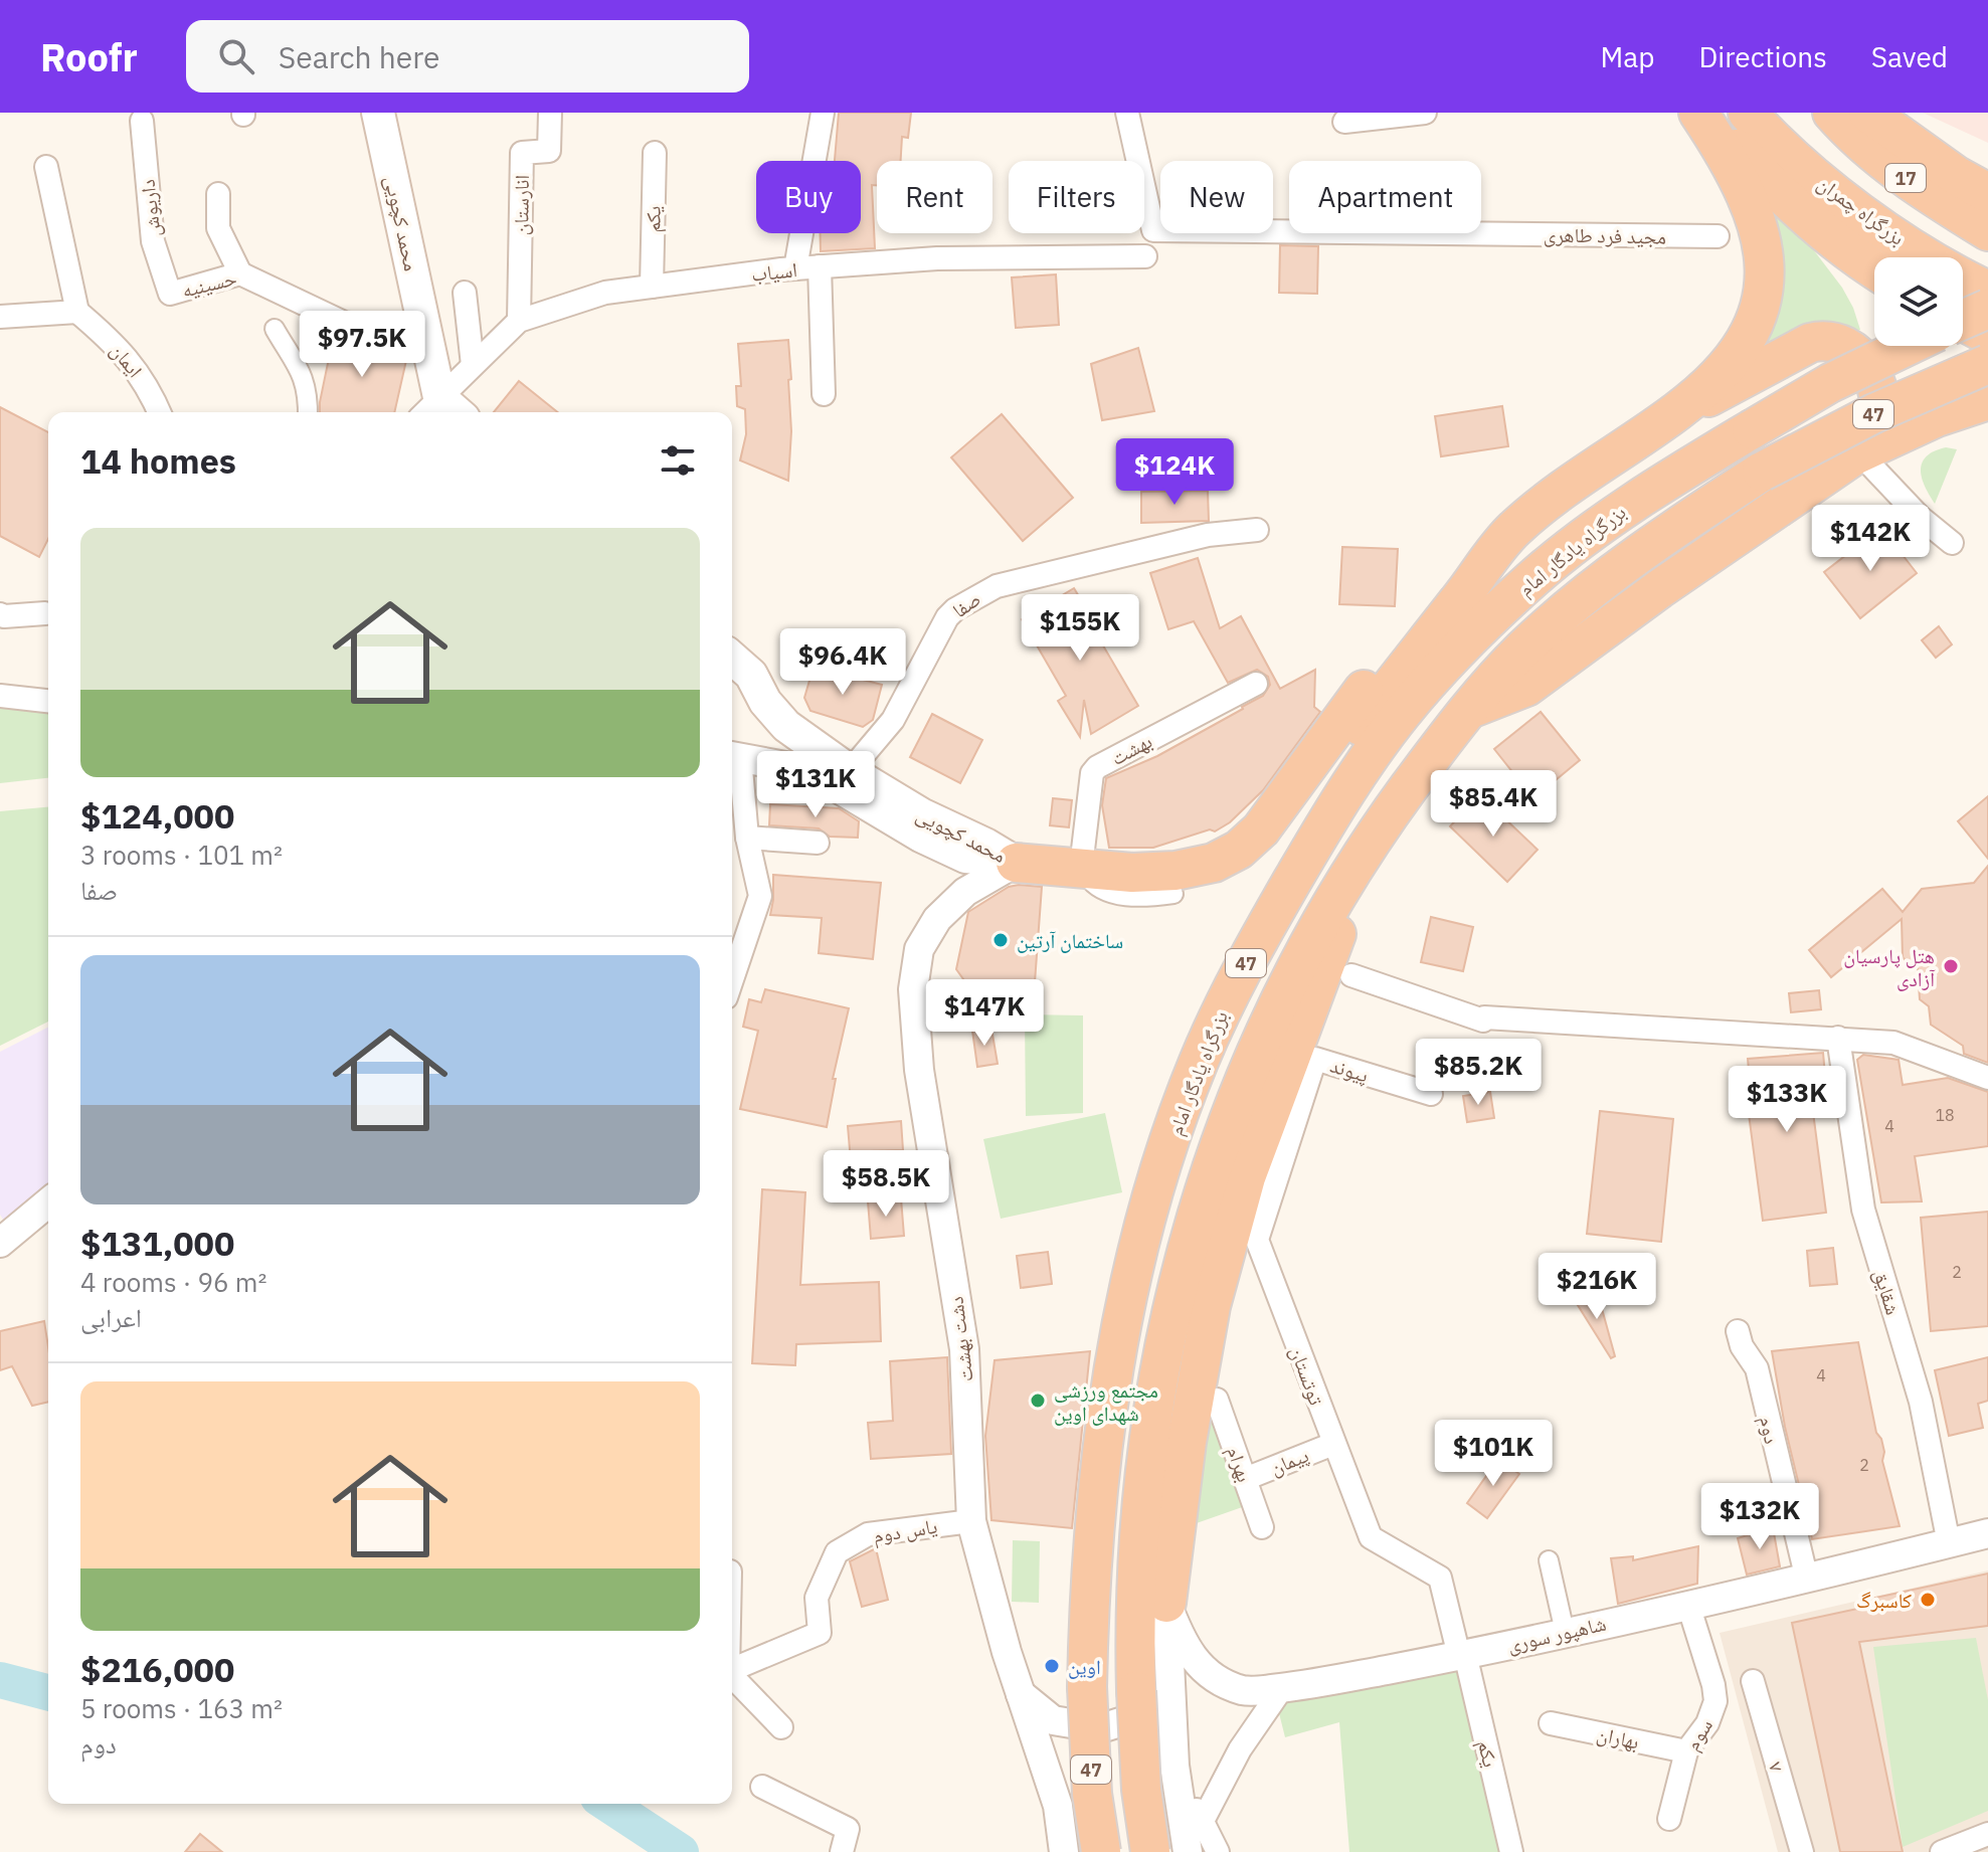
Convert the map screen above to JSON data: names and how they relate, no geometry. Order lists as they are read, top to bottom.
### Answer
{
  "streets": {
    "highway": [
      "17",
      "بزرگراه چمران",
      "47",
      "بزرگراه یادگار امام"
    ],
    "main road": ["محمد کچویی"],
    "street": [
      "انارستان",
      "داریوش",
      "یکم",
      "مجید فرد طاهری",
      "اسیاب",
      "حسینیه",
      "ایمان",
      "صفا",
      "بهشت",
      "پیوند",
      "شقایق",
      "دشت بهشت",
      "توتستان",
      "دوم",
      "پیمان",
      "بهرام",
      "یاس دوم",
      "شاهپور سوری",
      "سوم",
      "بهاران",
      "۷"
    ]
  },
  "crossings": [
    ["انارستان", "اسیاب"],
    ["داریوش", "حسینیه"],
    ["یکم", "اسیاب"],
    ["یکم", "توتستان"],
    ["یکم", "شاهپور سوری"],
    ["محمد کچویی", "اسیاب"],
    ["محمد کچویی", "حسینیه"],
    ["محمد کچویی", "صفا"],
    ["محمد کچویی", "دشت بهشت"],
    ["پیوند", "توتستان"],
    ["شقایق", "شاهپور سوری"],
    ["دشت بهشت", "یاس دوم"],
    ["توتستان", "پیمان"],
    ["توتستان", "شاهپور سوری"],
    ["دوم", "شاهپور سوری"],
    ["پیمان", "بهرام"],
    ["شاهپور سوری", "سوم"],
    ["سوم", "بهاران"]
  ],
  "places": [
    "ساختمان آرتین",
    "هتل پارسیان آزادی",
    "مجتمع ورزشی شهدای اوین",
    "کاسبرگ",
    "اوین"
  ],
  "house_numbers": [
    "18",
    "4",
    "2",
    "4",
    "2"
  ],
  "page": {
    "header": "Roofr",
    "search": "Search here",
    "nav": ["Map", "Directions", "Saved"],
    "chip": [
      "Buy",
      "Rent",
      "Filters",
      "New",
      "Apartment"
    ],
    "price": [
      "$97.5K",
      "$124K",
      "$142K",
      "$155K",
      "$96.4K",
      "$131K",
      "$85.4K",
      "$147K",
      "$85.2K",
      "$133K",
      "$58.5K",
      "$216K",
      "$101K",
      "$132K"
    ],
    "heading": "14 homes",
    "list": [
      {
        "name": "$124,000",
        "note": "3 rooms · 101 m² · صفا"
      },
      {
        "name": "$131,000",
        "note": "4 rooms · 96 m² · اعرابی"
      },
      {
        "name": "$216,000",
        "note": "5 rooms · 163 m² · دوم"
      }
    ]
  }
}
